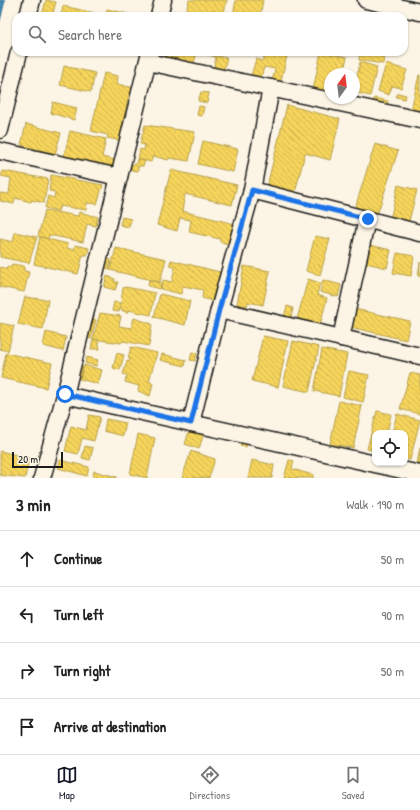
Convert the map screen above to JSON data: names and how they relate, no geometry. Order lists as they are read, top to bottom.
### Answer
{
  "scale_bar": "20 m",
  "north": "top",
  "page": {
    "search": "Search here",
    "scale": "20 m",
    "heading": ["3 min", "Walk · 190 m"],
    "list": [
      ["Continue", "50 m"],
      ["Turn left", "90 m"],
      ["Turn right", "50 m"],
      "Arrive at destination"
    ],
    "nav": ["Map", "Directions", "Saved"]
  }
}
